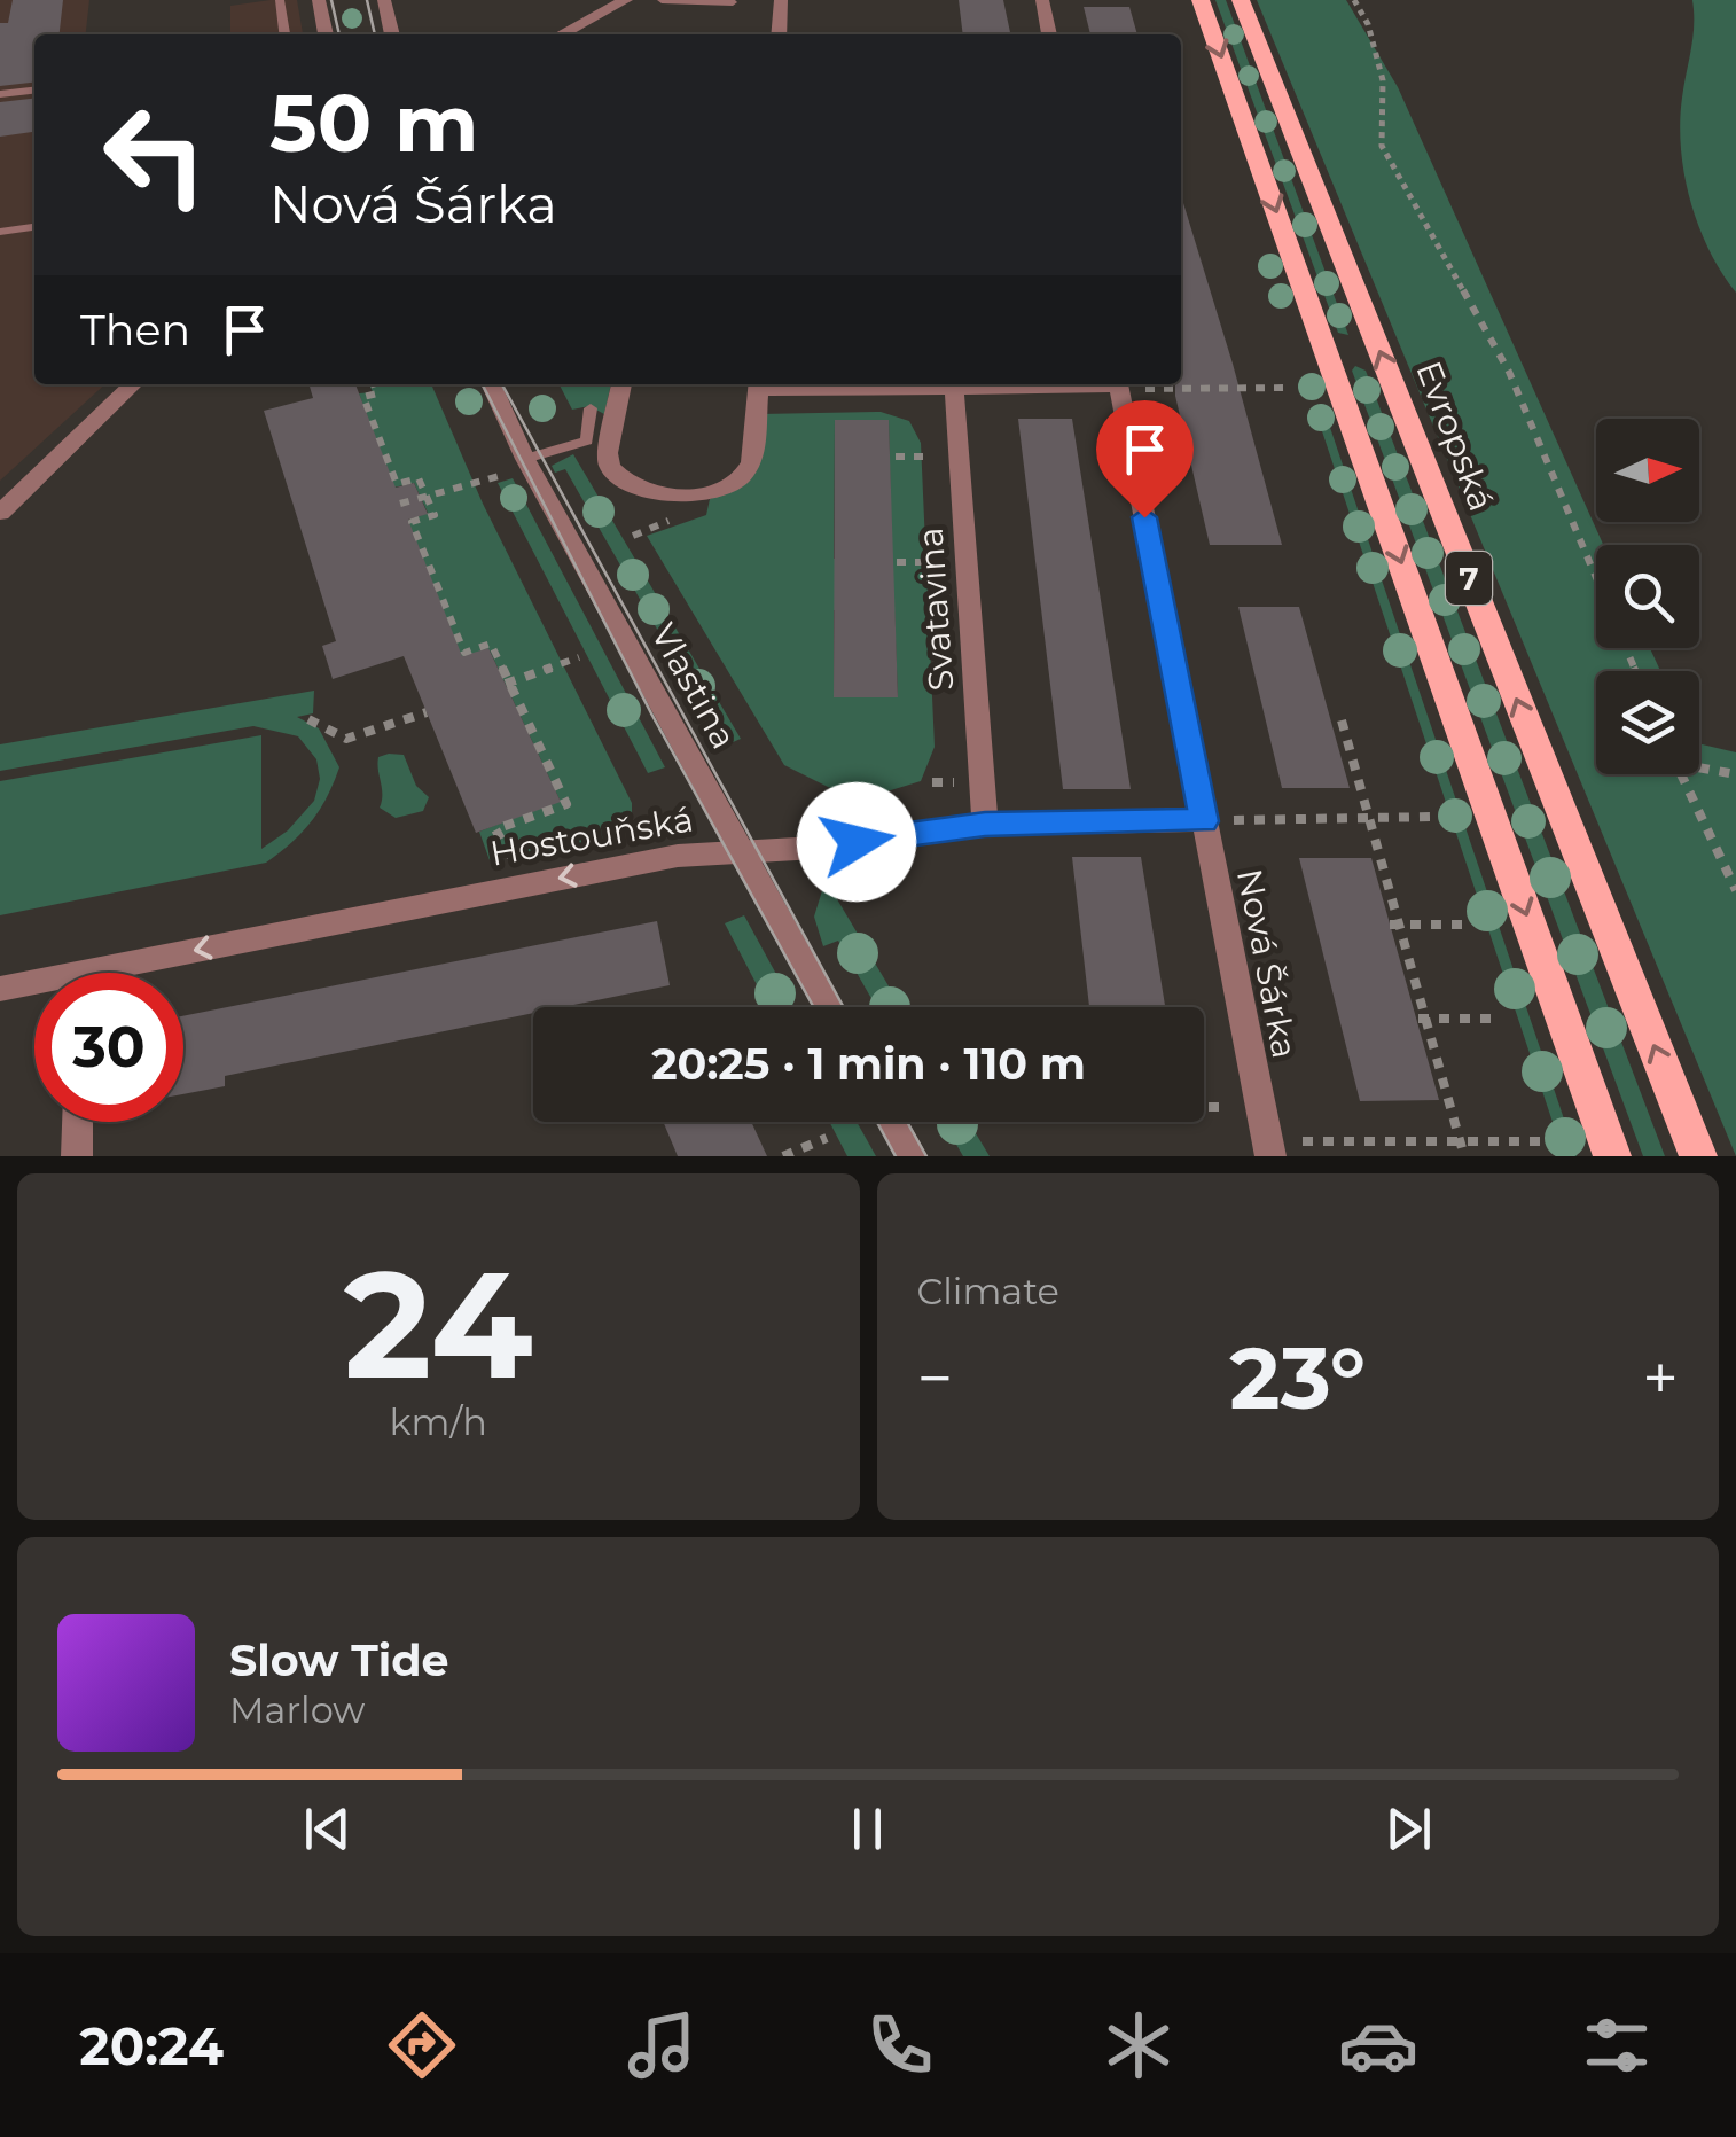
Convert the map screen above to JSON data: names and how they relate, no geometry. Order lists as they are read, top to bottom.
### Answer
{
  "streets": {
    "main road": ["Evropská", "7"],
    "street": [
      "Svatavina",
      "Vlastina",
      "Hostouňská",
      "Nová Šárka"
    ]
  },
  "crossings": [
    ["Svatavina", "Hostouňská"],
    ["Vlastina", "Hostouňská"],
    ["Hostouňská", "Nová Šárka"]
  ],
  "one_way": ["Hostouňská"],
  "north": "right",
  "page": {
    "turn": ["50 m", "Nová Šárka"],
    "then": "Then",
    "limit": "30",
    "trip": "20:25 · 1 min · 110 m",
    "tile": [
      ["24", "km/h"],
      "Climate"
    ],
    "heat": ["−", "23°", "+"],
    "song": ["Slow Tide", "Marlow"],
    "tabs": "20:24"
  }
}
